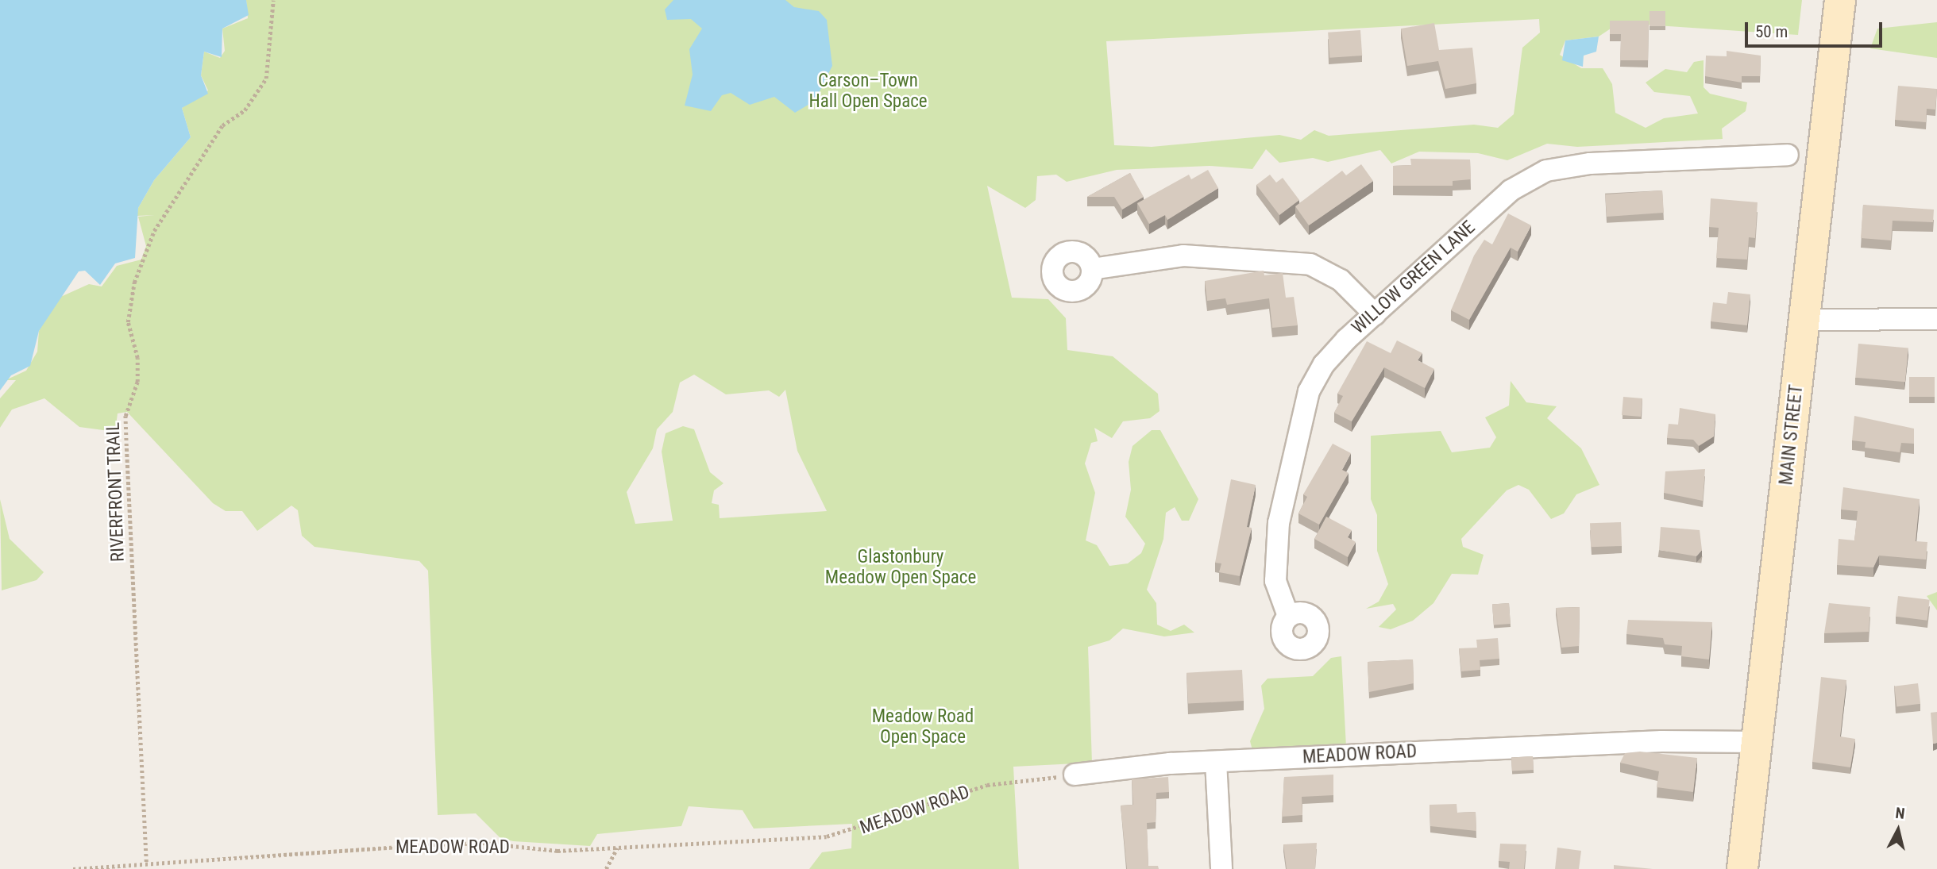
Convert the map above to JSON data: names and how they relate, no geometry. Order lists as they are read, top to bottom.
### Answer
{
  "streets": {
    "main road": ["MAIN STREET"],
    "street": ["WILLOW GREEN LANE", "MEADOW ROAD"],
    "path": ["RIVERFRONT TRAIL"]
  },
  "crossings": [
    ["WILLOW GREEN LANE", "MAIN STREET"],
    ["MAIN STREET", "MEADOW ROAD"],
    ["RIVERFRONT TRAIL", "MEADOW ROAD"]
  ],
  "parks": ["Carson–Town Hall Open Space", "Glastonbury Meadow Open Space", "Meadow Road Open Space"],
  "scale_bar": "50 m",
  "north": "top"
}
